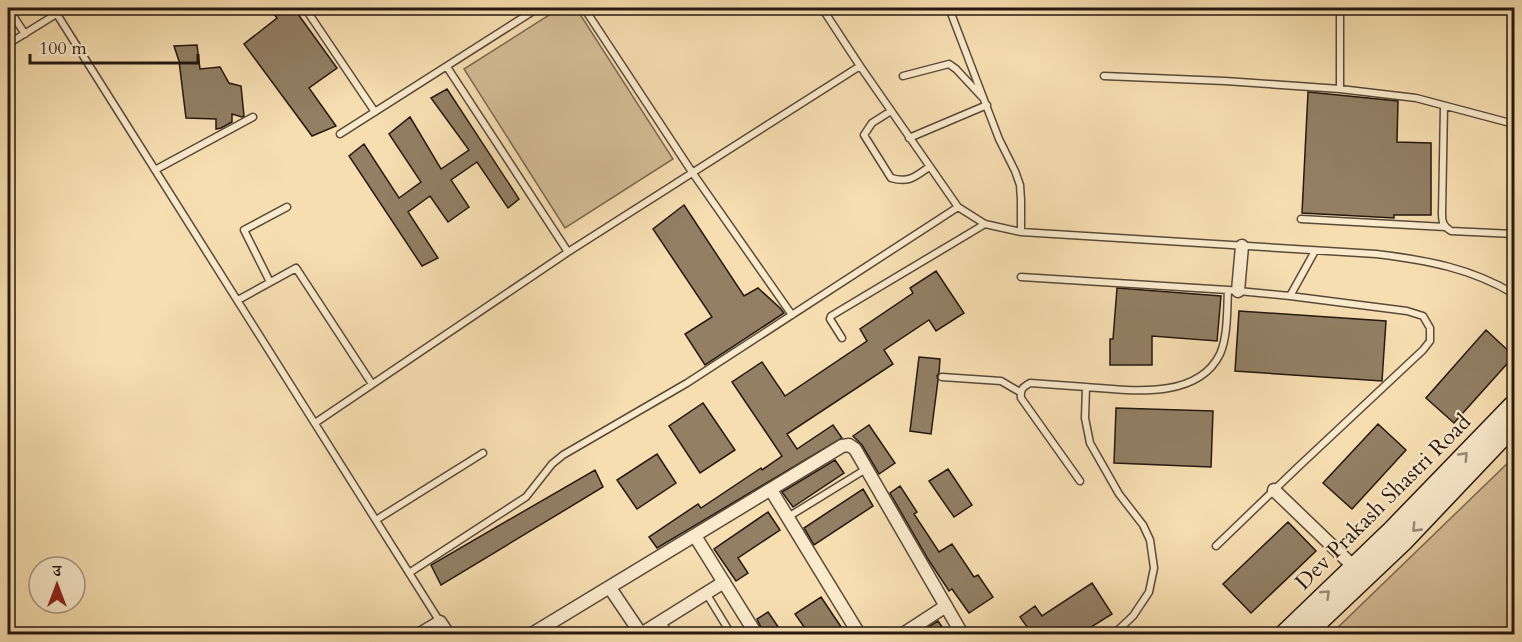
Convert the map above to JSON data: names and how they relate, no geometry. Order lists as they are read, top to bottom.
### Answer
{
  "streets": {
    "street": ["Dev Prakash Shastri Road"]
  },
  "scale_bar": "100 m",
  "north": "top"
}
